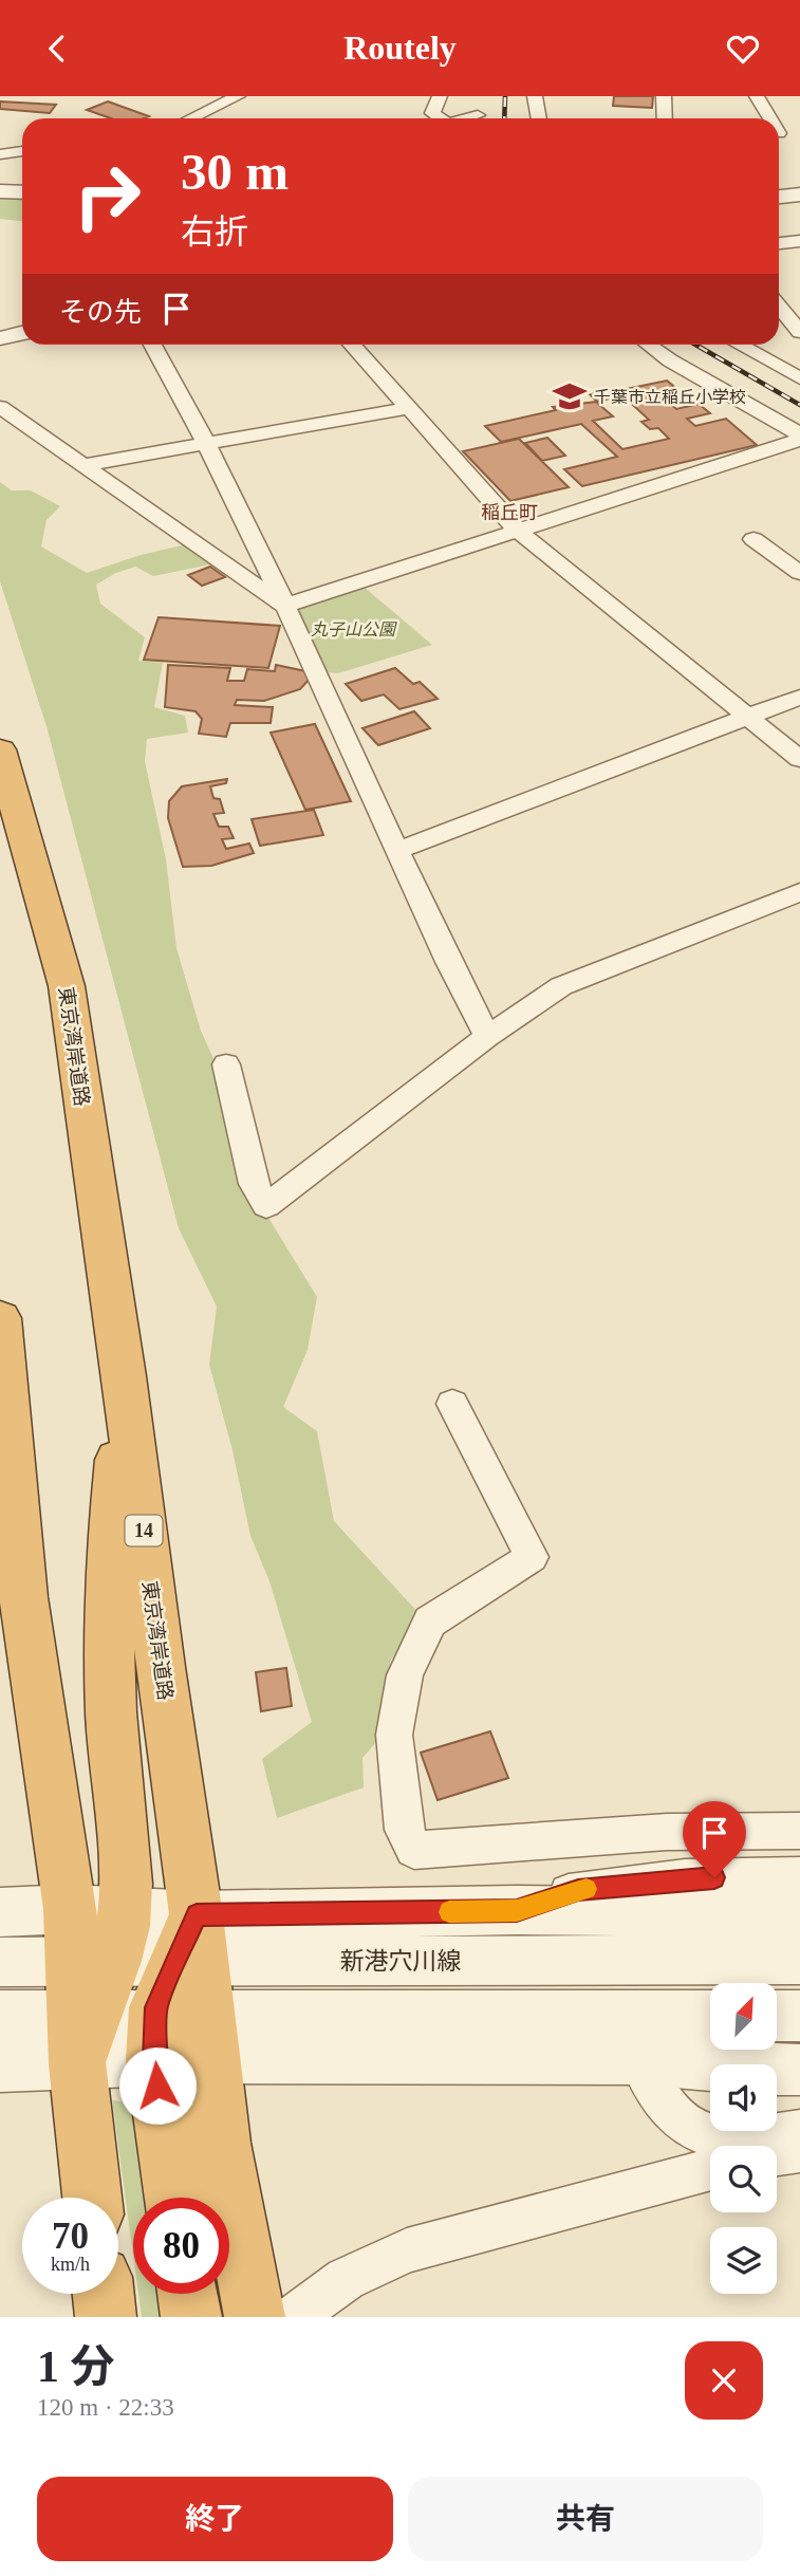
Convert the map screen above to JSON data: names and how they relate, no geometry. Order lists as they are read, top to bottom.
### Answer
{
  "streets": {
    "highway": ["東京湾岸道路", "14"],
    "street": ["新港穴川線"]
  },
  "districts": ["稲丘町"],
  "parks": ["丸子山公園"],
  "places": {
    "school or university": ["千葉市立稲丘小学校"]
  },
  "north": "top right",
  "page": {
    "header": "Routely",
    "turn": ["30 m", "右折"],
    "then": "その先",
    "speed": "70 km/h",
    "limit": "80",
    "heading": ["1 分", "120 m · 22:33"],
    "buttons": ["終了", "共有"]
  }
}
